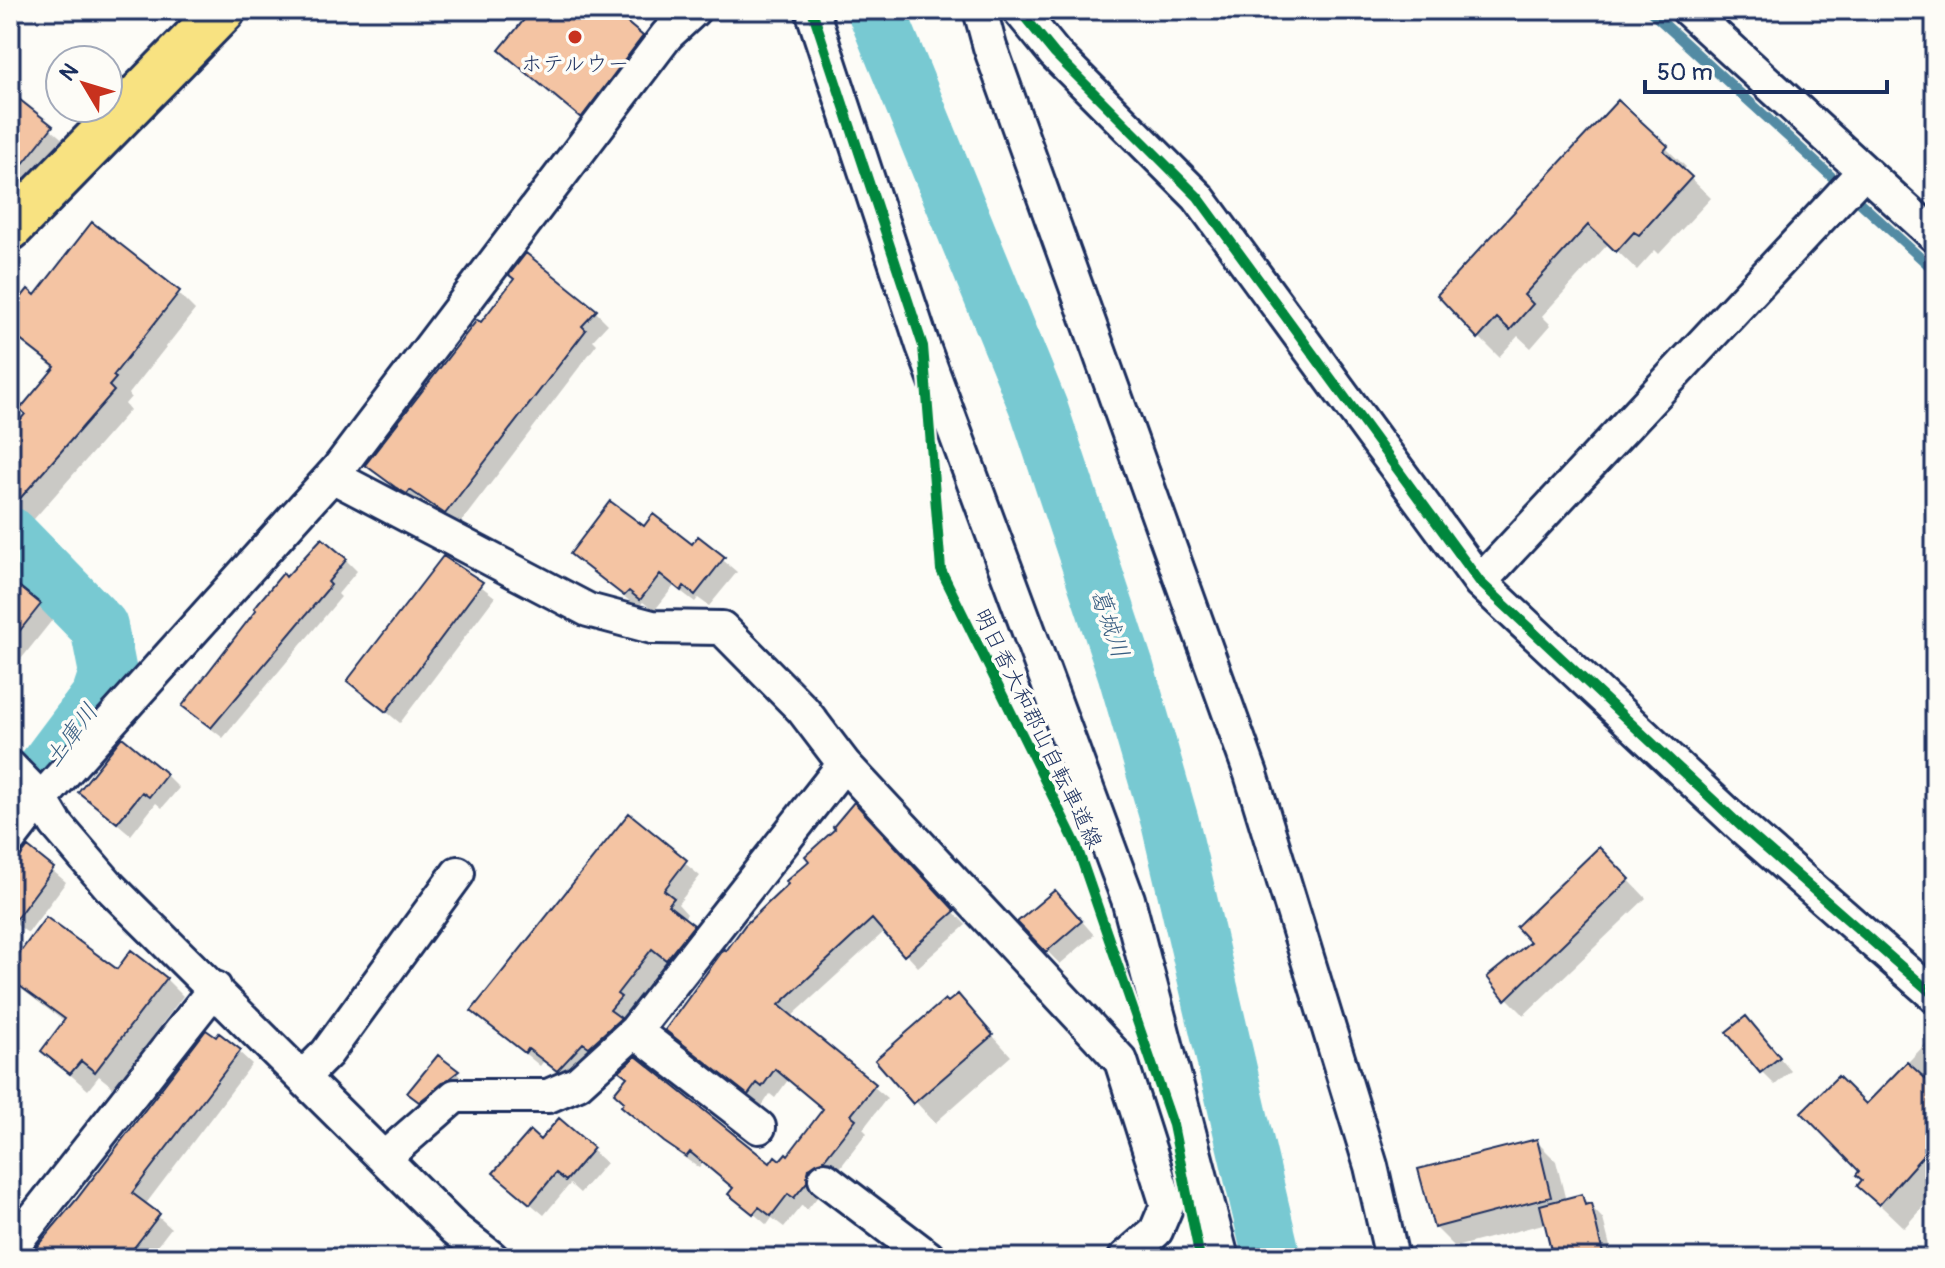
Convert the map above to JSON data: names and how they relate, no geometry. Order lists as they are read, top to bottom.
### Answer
{
  "streets": {
    "cycle path": ["明日香大和郡山自転車道線"]
  },
  "water": ["葛城川", "土庫川"],
  "places": ["ホテルウー"],
  "scale_bar": "50 m",
  "north": "top left"
}
